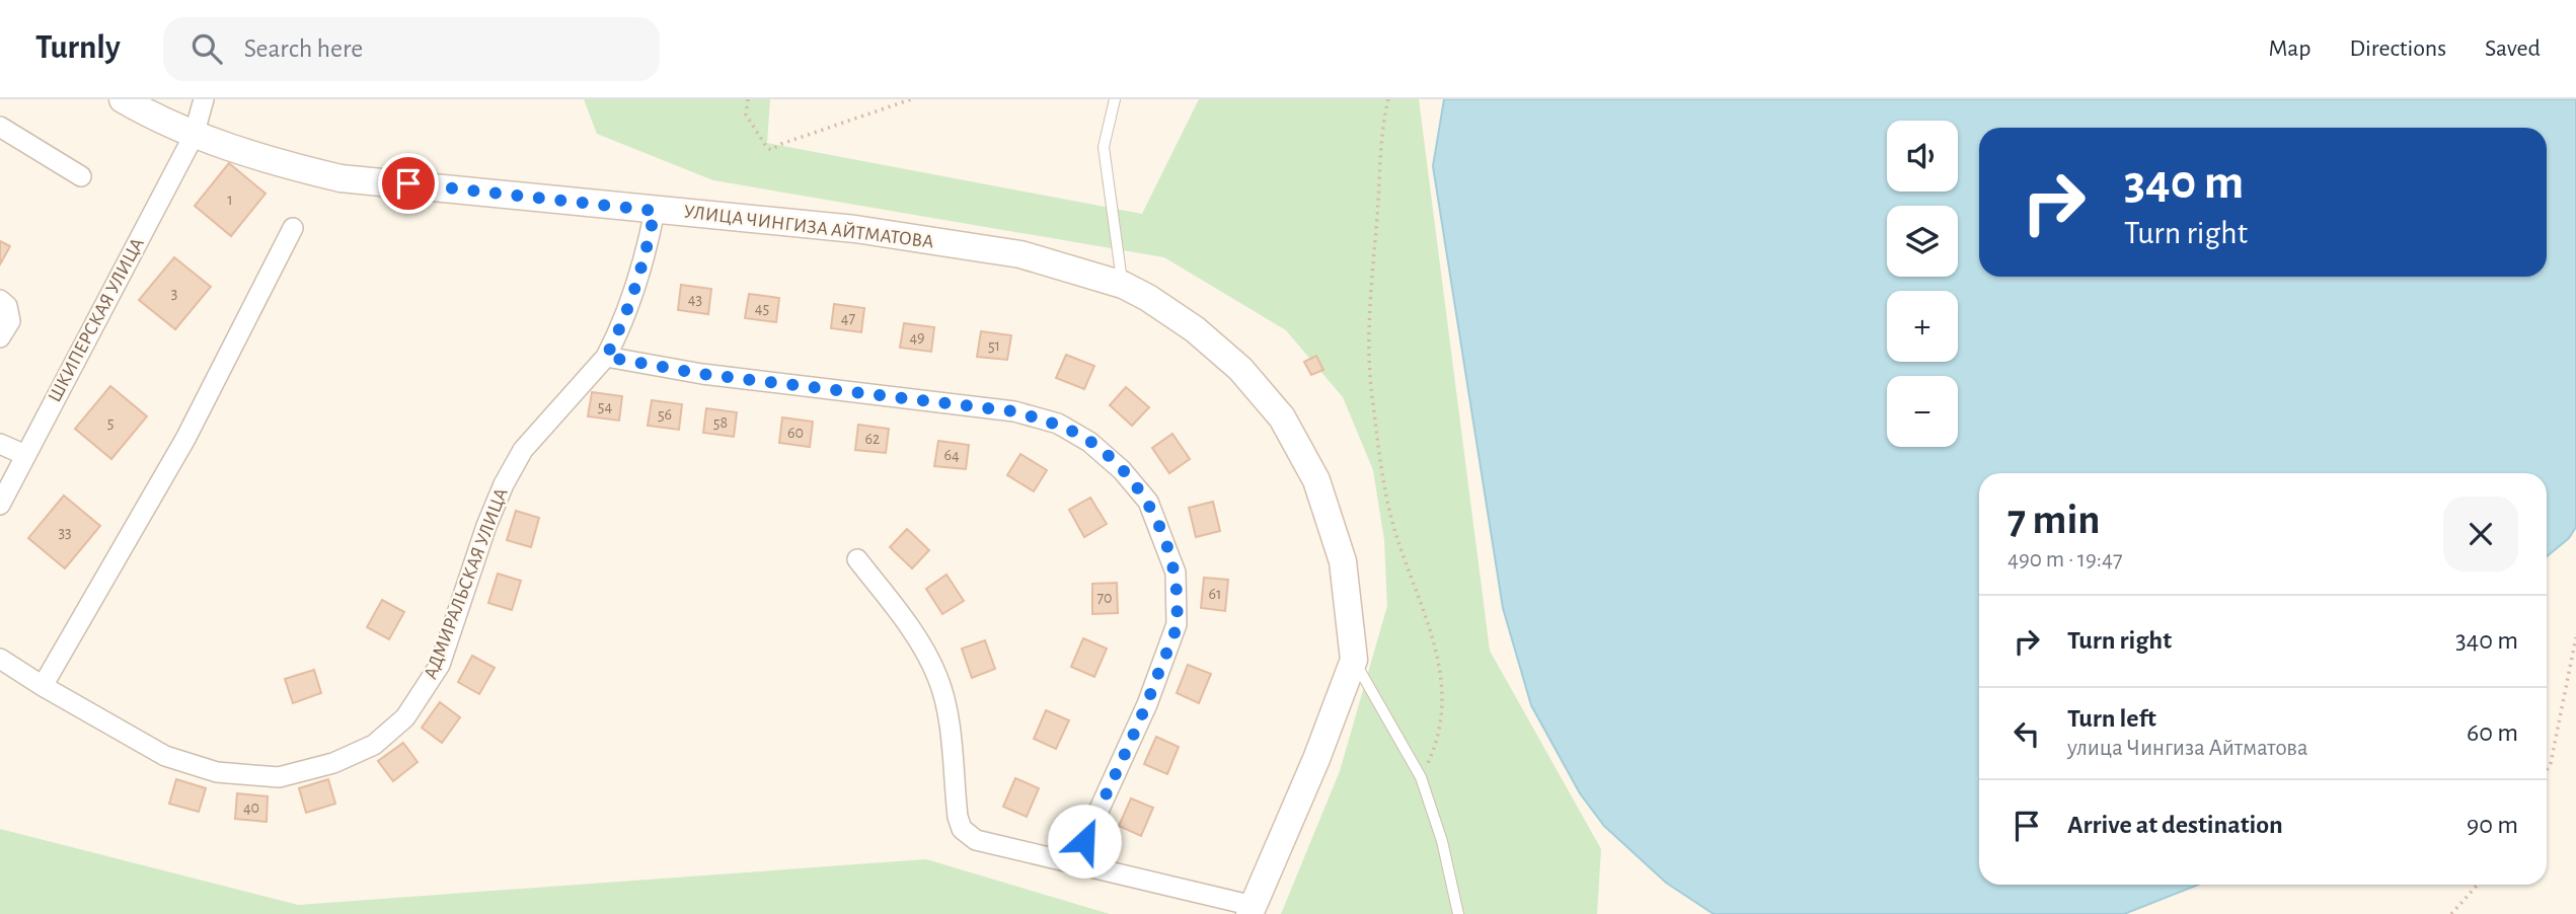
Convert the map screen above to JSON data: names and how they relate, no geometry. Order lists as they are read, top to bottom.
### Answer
{
  "streets": {
    "street": ["УЛИЦА ЧИНГИЗА АЙТМАТОВА", "ШКИПЕРСКАЯ УЛИЦА", "АДМИРАЛЬСКАЯ УЛИЦА"]
  },
  "crossings": [
    ["УЛИЦА ЧИНГИЗА АЙТМАТОВА", "ШКИПЕРСКАЯ УЛИЦА"],
    ["УЛИЦА ЧИНГИЗА АЙТМАТОВА", "АДМИРАЛЬСКАЯ УЛИЦА"]
  ],
  "house_numbers": [
    "1",
    "3",
    "43",
    "45",
    "47",
    "49",
    "51",
    "54",
    "56",
    "5",
    "58",
    "60",
    "62",
    "64",
    "33",
    "61",
    "70",
    "40"
  ],
  "page": {
    "header": "Turnly",
    "search": "Search here",
    "nav": ["Map", "Directions", "Saved"],
    "map_buttons": ["+", "−"],
    "turn": ["340 m", "Turn right"],
    "heading": ["7 min", "490 m · 19:47"],
    "list": [
      {
        "name": "Turn right",
        "value": "340 m"
      },
      {
        "name": "Turn left",
        "note": "улица Чингиза Айтматова",
        "value": "60 m"
      },
      {
        "name": "Arrive at destination",
        "value": "90 m"
      }
    ]
  }
}
